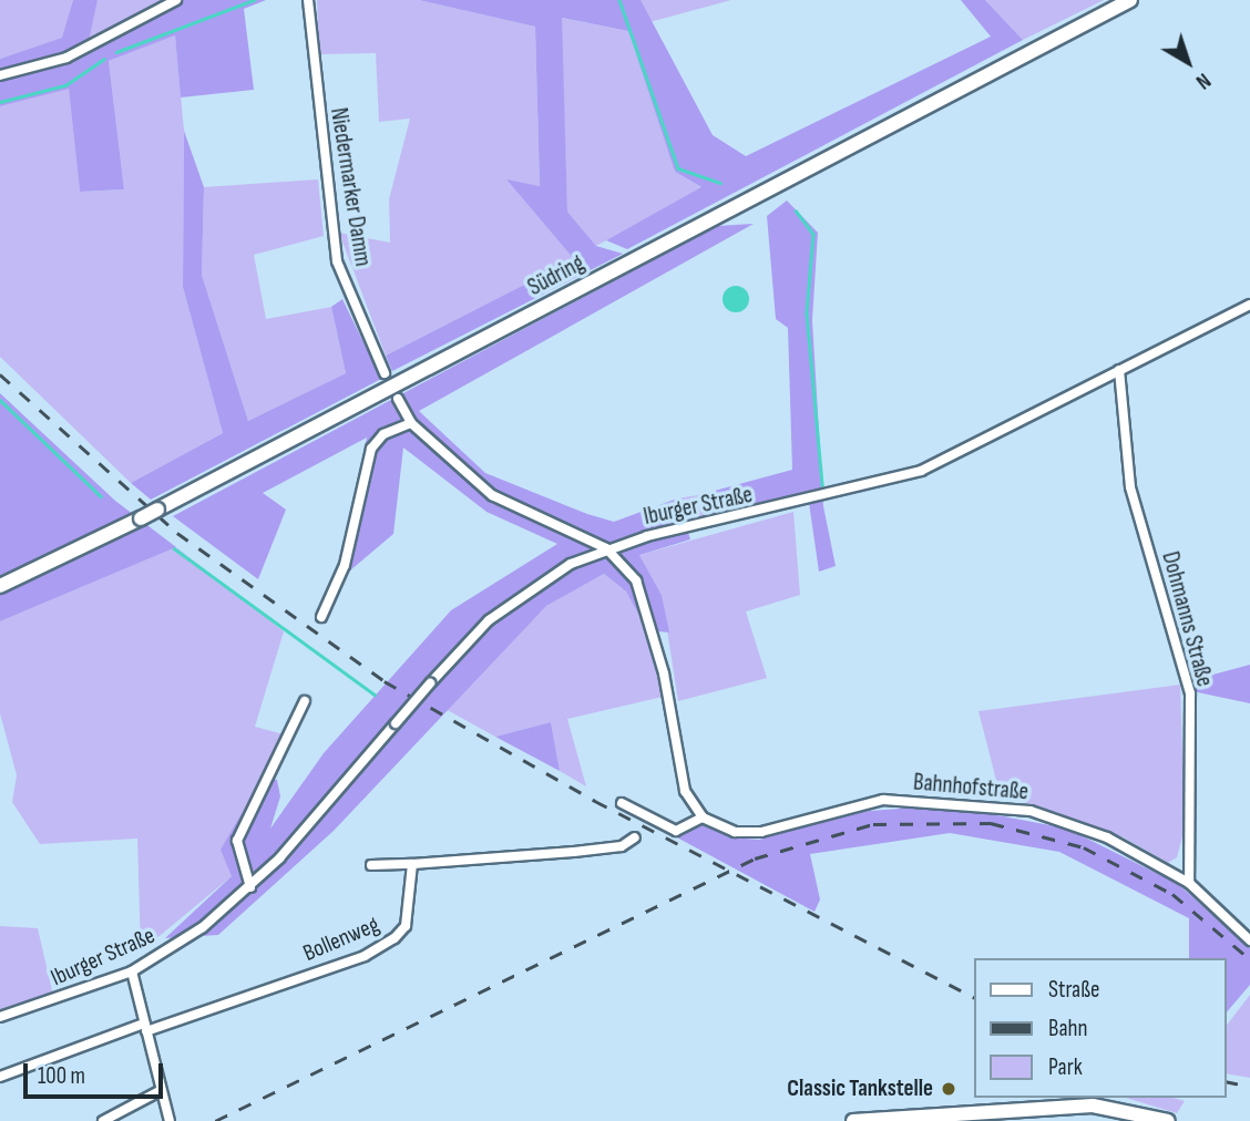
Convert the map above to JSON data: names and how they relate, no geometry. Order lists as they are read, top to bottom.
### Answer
{
  "streets": {
    "main road": ["Südring"],
    "street": [
      "Niedermarker Damm",
      "Iburger Straße",
      "Dohmanns Straße",
      "Bahnhofstraße",
      "Bollenweg"
    ]
  },
  "crossings": [
    ["Iburger Straße", "Dohmanns Straße"],
    ["Dohmanns Straße", "Bahnhofstraße"]
  ],
  "places": ["Classic Tankstelle"],
  "legend": ["Straße", "Bahn", "Park"],
  "scale_bar": "100 m",
  "north": "bottom right"
}
